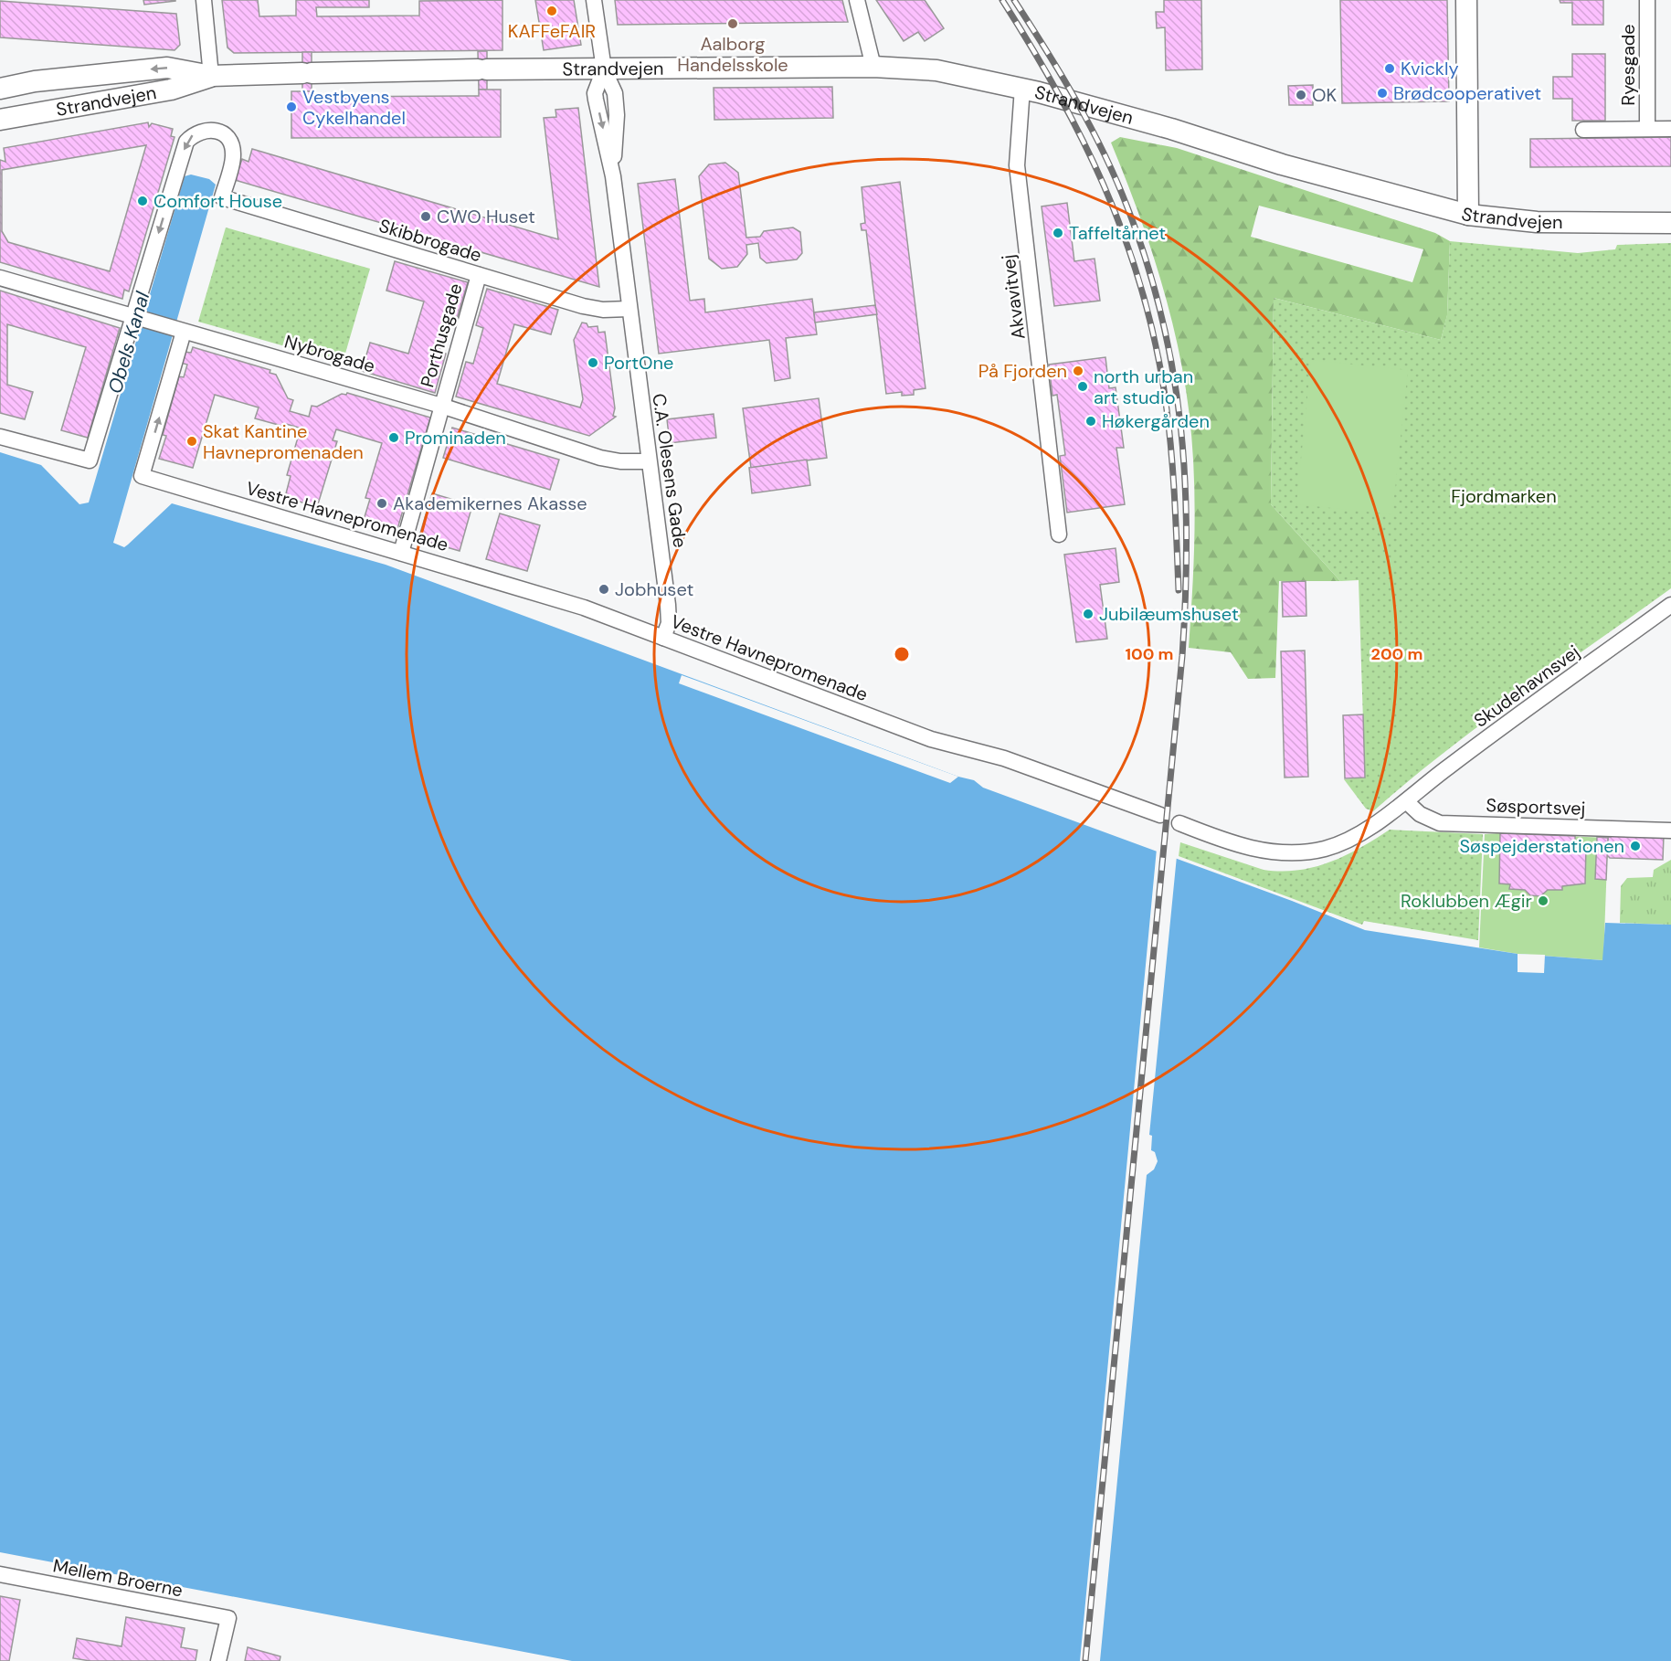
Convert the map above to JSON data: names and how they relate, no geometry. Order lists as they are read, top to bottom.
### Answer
{
  "streets": {
    "street": [
      "Ryesgade",
      "Strandvejen",
      "Skibbrogade",
      "Akvavitvej",
      "Porthusgade",
      "Nybrogade",
      "C.A. Olesens Gade",
      "Vestre Havnepromenade",
      "Skudehavnsvej",
      "Søsportsvej",
      "Mellem Broerne"
    ]
  },
  "crossings": [
    ["Strandvejen", "Akvavitvej"],
    ["Strandvejen", "C.A. Olesens Gade"],
    ["Skibbrogade", "Porthusgade"],
    ["Skibbrogade", "Nybrogade"],
    ["Skibbrogade", "C.A. Olesens Gade"],
    ["Porthusgade", "Nybrogade"],
    ["Porthusgade", "Vestre Havnepromenade"],
    ["Nybrogade", "C.A. Olesens Gade"],
    ["Nybrogade", "Vestre Havnepromenade"],
    ["C.A. Olesens Gade", "Vestre Havnepromenade"],
    ["Skudehavnsvej", "Søsportsvej"]
  ],
  "water": ["Obels Kanal"],
  "parks": ["Fjordmarken"],
  "places": [
    "KAFFeFAIR",
    "Aalborg Handelsskole",
    "Kvickly",
    "Brødcooperativet",
    "OK",
    "Vestbyens Cykelhandel",
    "Comfort House",
    "CWO Huset",
    "Taffeltårnet",
    "PortOne",
    "På Fjorden",
    "north urban art studio",
    "Høkergården",
    "Prominaden",
    "Skat Kantine Havnepromenaden",
    "Akademikernes Akasse",
    "Jobhuset",
    "Jubilæumshuset",
    "Søspejderstationen",
    "Roklubben Ægir"
  ],
  "rings": ["100 m", "200 m"]
}
